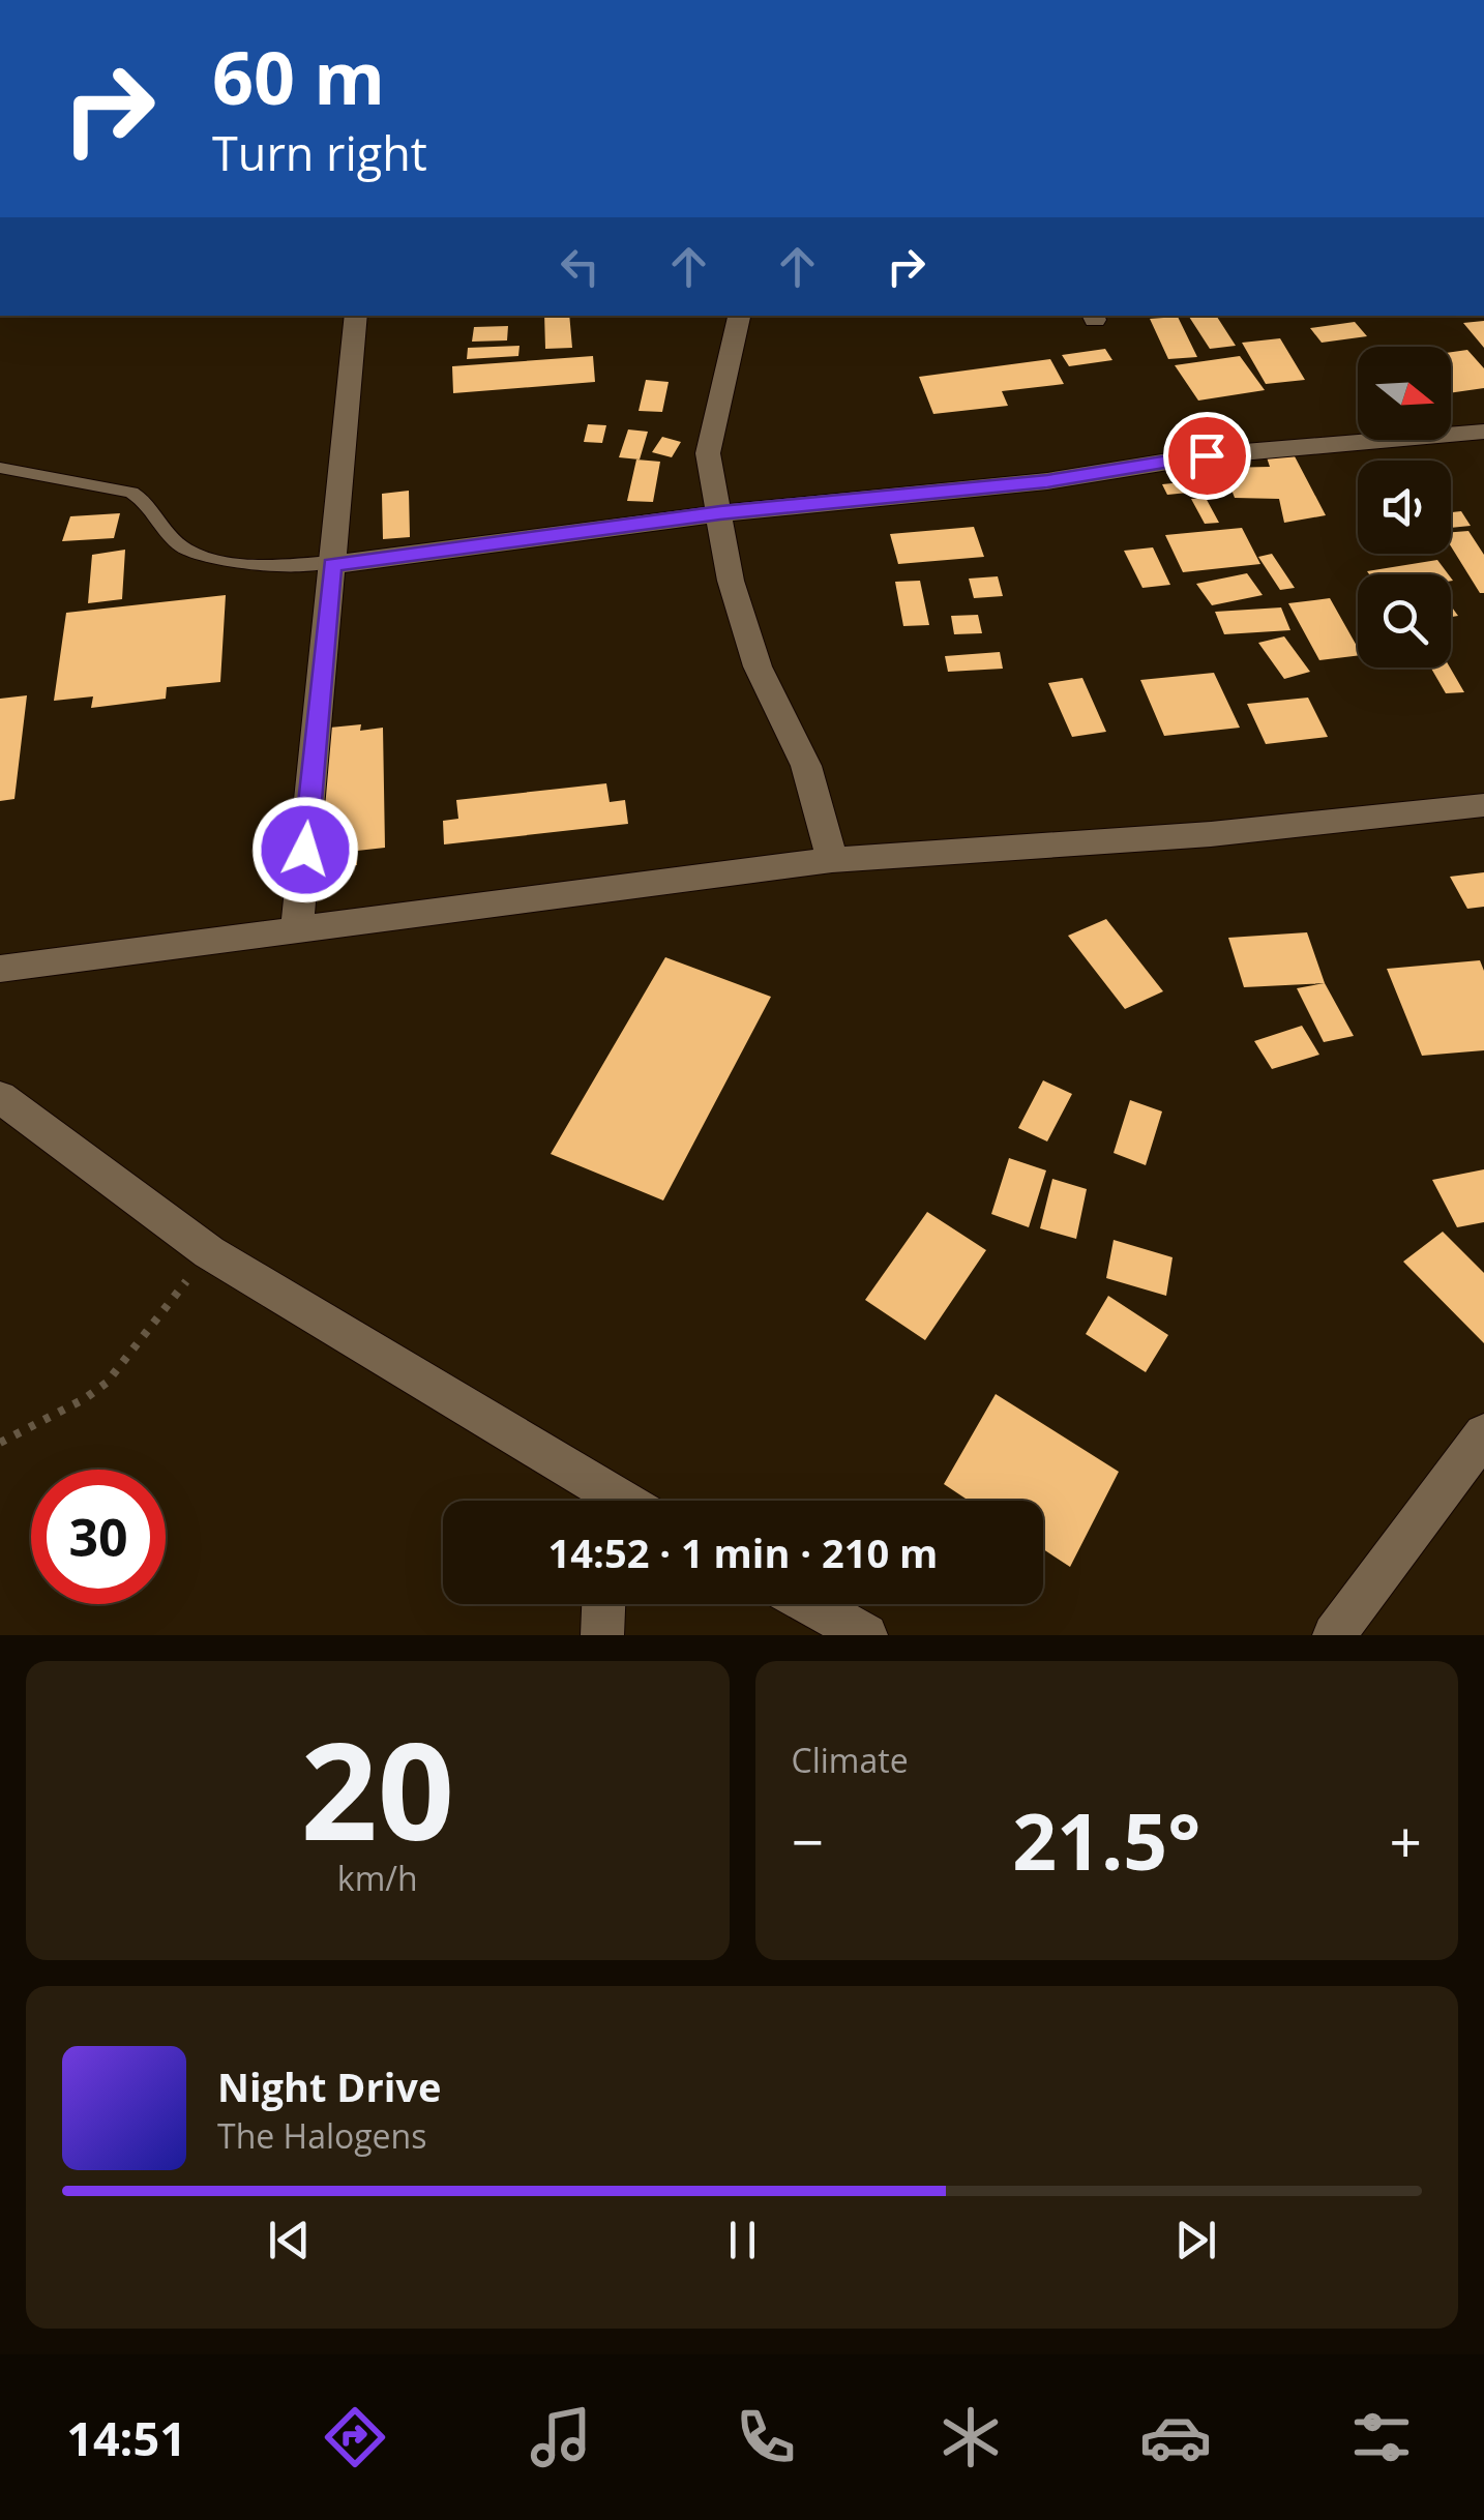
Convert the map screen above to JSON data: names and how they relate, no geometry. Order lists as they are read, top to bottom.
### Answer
{
  "north": "right",
  "page": {
    "turn": ["60 m", "Turn right"],
    "limit": "30",
    "trip": "14:52 · 1 min · 210 m",
    "tile": [
      ["20", "km/h"],
      "Climate"
    ],
    "heat": ["−", "21.5°", "+"],
    "song": ["Night Drive", "The Halogens"],
    "tabs": "14:51"
  }
}
